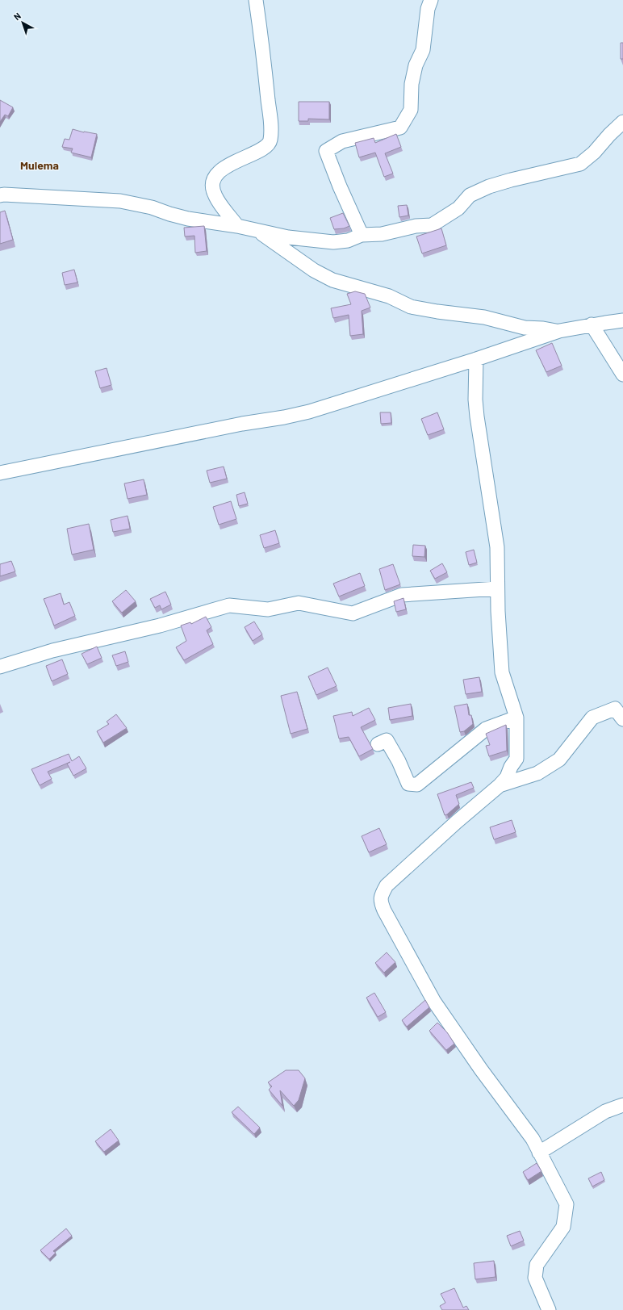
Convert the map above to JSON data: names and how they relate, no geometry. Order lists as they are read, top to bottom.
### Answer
{
  "districts": ["Mulema"],
  "north": "top left"
}
